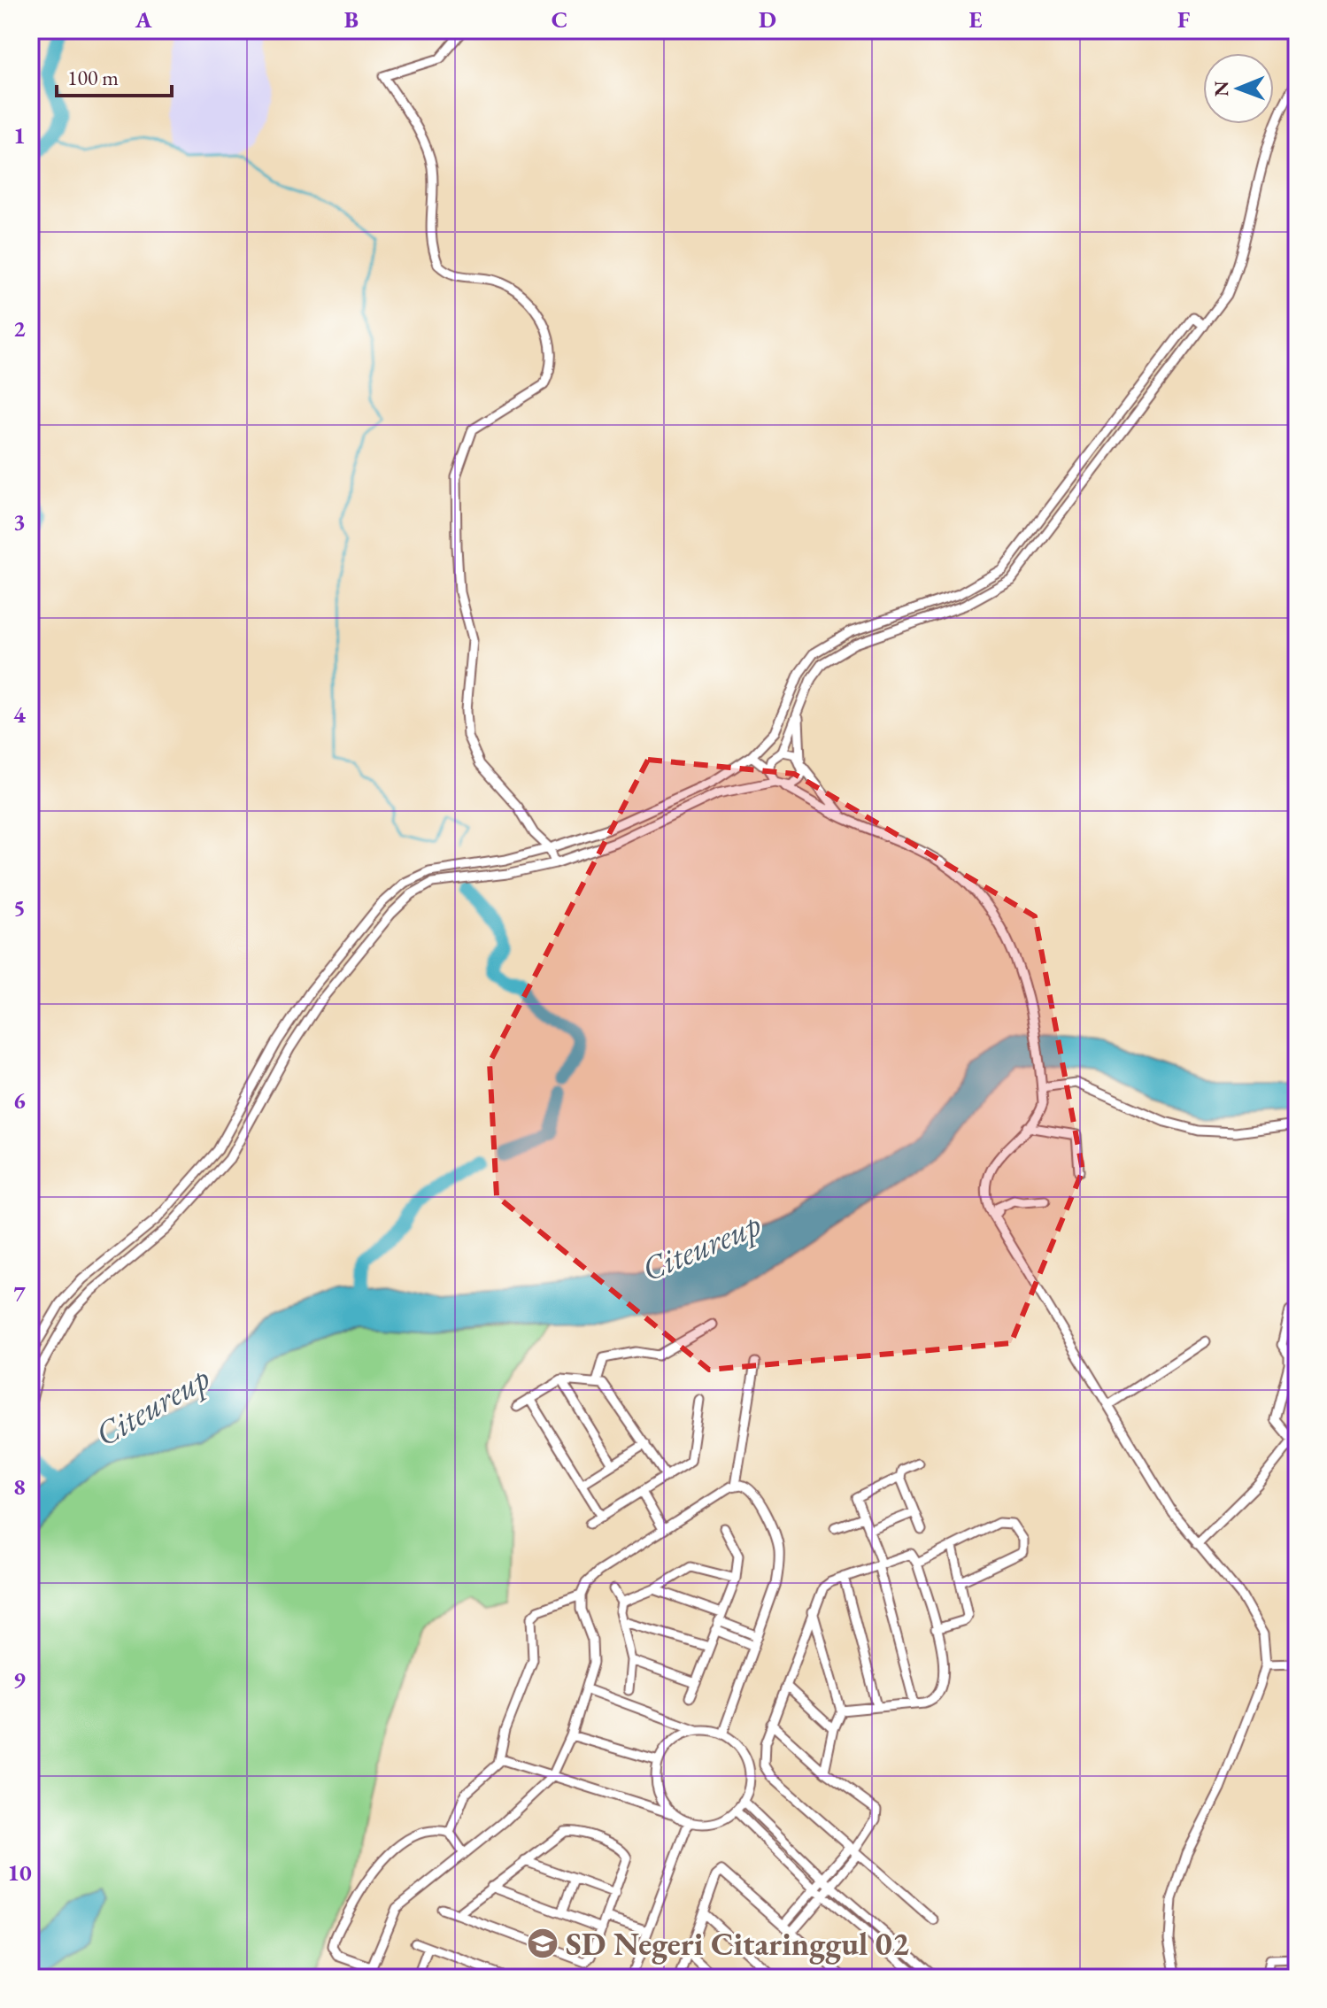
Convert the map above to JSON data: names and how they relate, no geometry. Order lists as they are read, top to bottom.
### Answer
{
  "water": ["Citeureup"],
  "places": {
    "school or university": ["SD Negeri Citaringgul 02"]
  },
  "scale_bar": "100 m",
  "north": "left",
  "grid": {
    "columns": [
      "A",
      "B",
      "C",
      "D",
      "E",
      "F"
    ],
    "rows": [
      "1",
      "2",
      "3",
      "4",
      "5",
      "6",
      "7",
      "8",
      "9",
      "10"
    ]
  }
}
